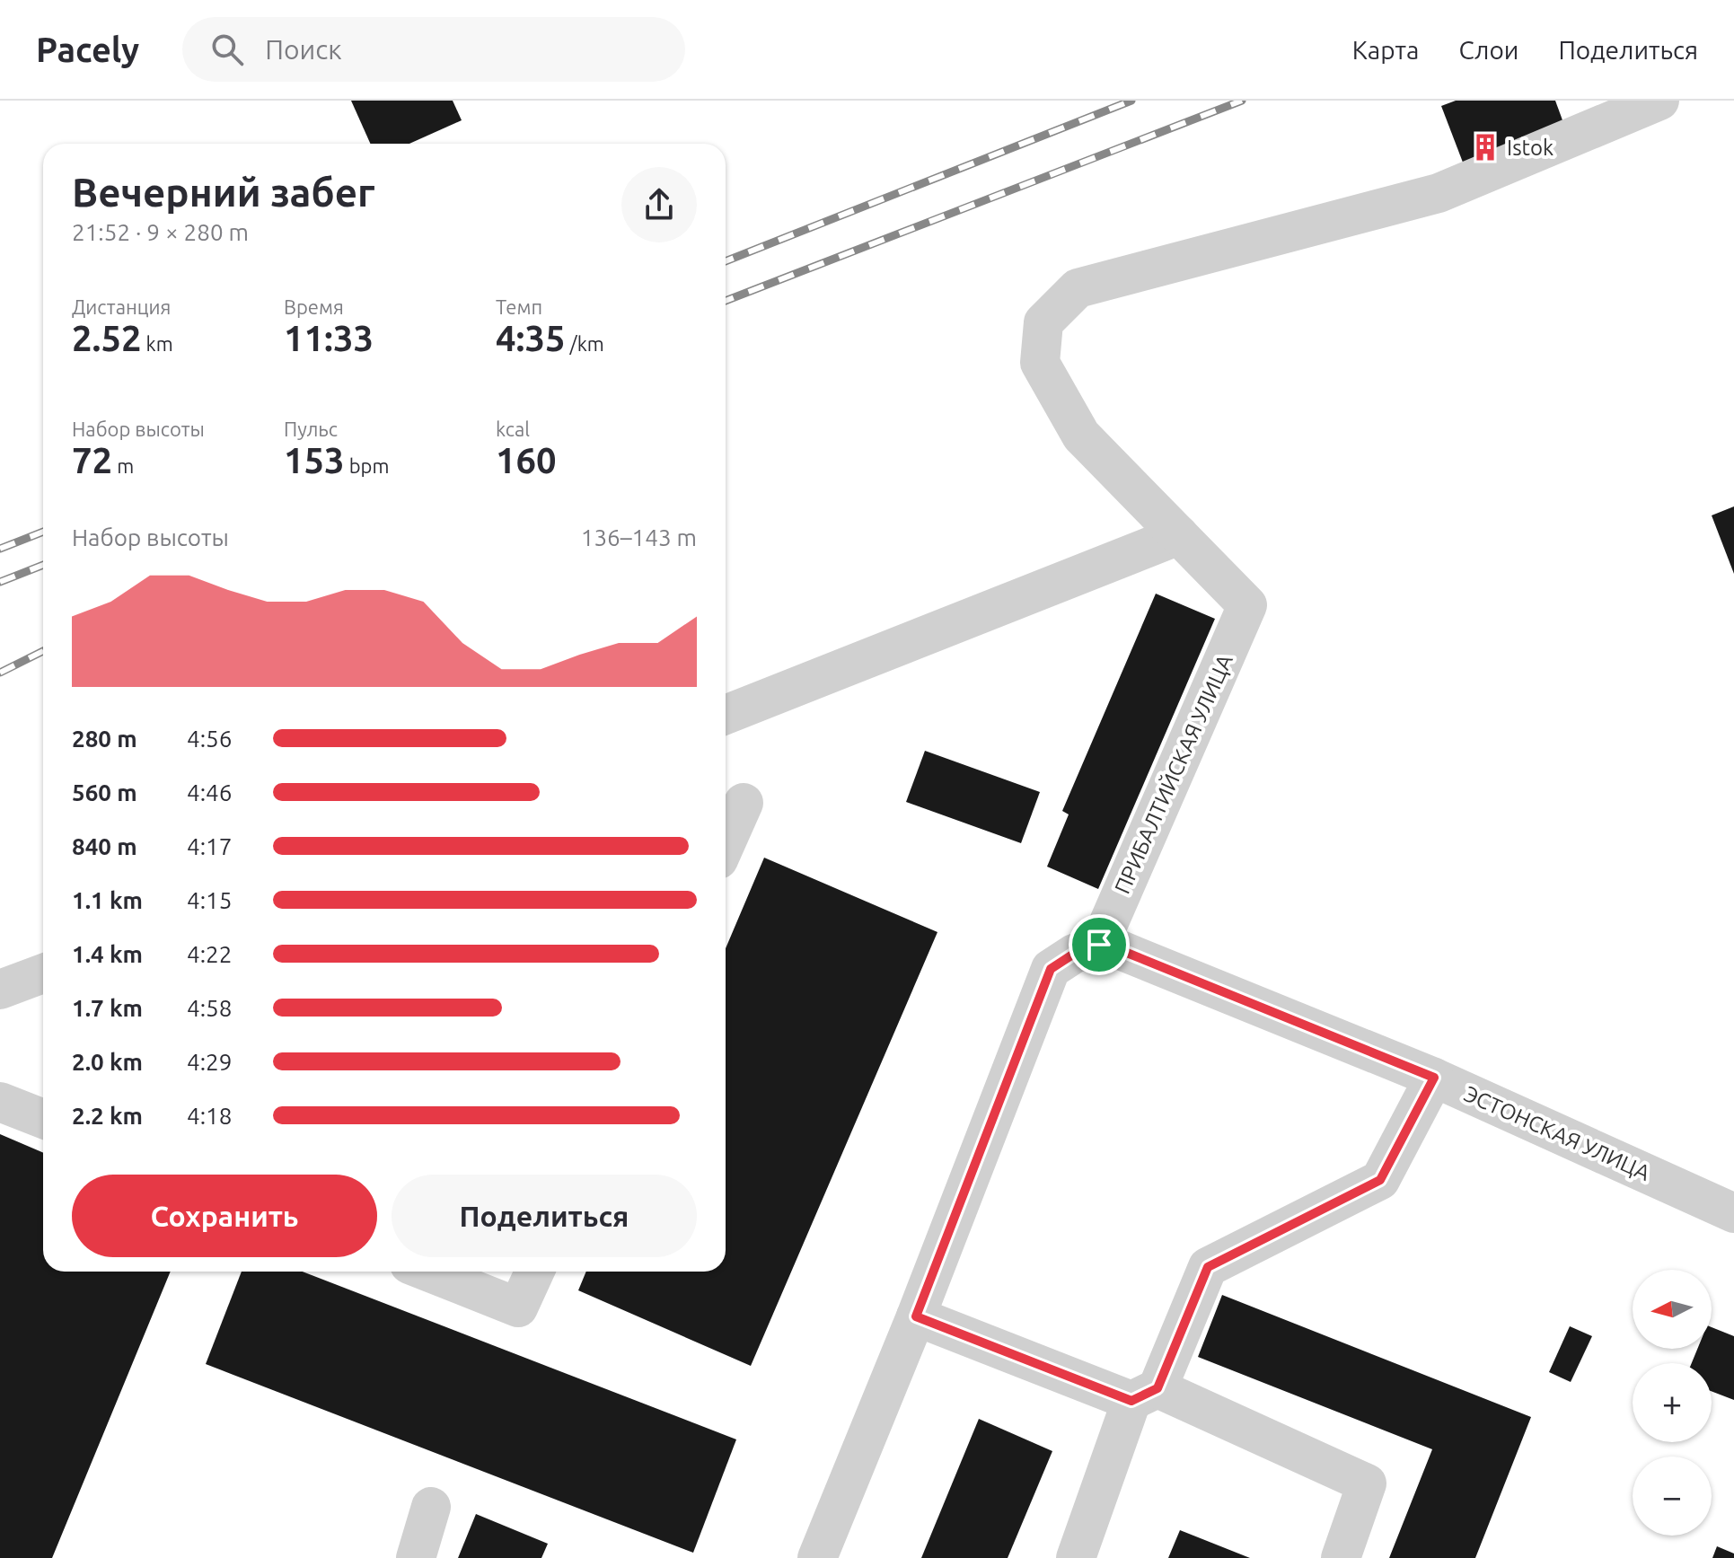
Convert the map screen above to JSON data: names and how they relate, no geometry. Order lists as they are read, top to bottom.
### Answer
{
  "streets": {
    "street": ["ПРИБАЛТИЙСКАЯ УЛИЦА", "ЭСТОНСКАЯ УЛИЦА"]
  },
  "crossings": [
    ["ПРИБАЛТИЙСКАЯ УЛИЦА", "ЭСТОНСКАЯ УЛИЦА"]
  ],
  "places": {
    "building": ["Istok"]
  },
  "north": "left",
  "page": {
    "header": "Pacely",
    "search": "Поиск",
    "nav": ["Карта", "Слои", "Поделиться"],
    "heading": ["Вечерний забег", "21:52 · 9 × 280 m"],
    "stats": [
      ["Дистанция", "2.52 km"],
      ["Время", "11:33"],
      ["Темп", "4:35 /km"],
      ["Набор высоты", "72 m"],
      ["Пульс", "153 bpm"],
      ["kcal", "160"]
    ],
    "chart": ["Набор высоты", "136–143 m"],
    "list": [
      {
        "name": "280 m",
        "note": "4:56"
      },
      {
        "name": "560 m",
        "note": "4:46"
      },
      {
        "name": "840 m",
        "note": "4:17"
      },
      {
        "name": "1.1 km",
        "note": "4:15"
      },
      {
        "name": "1.4 km",
        "note": "4:22"
      },
      {
        "name": "1.7 km",
        "note": "4:58"
      },
      {
        "name": "2.0 km",
        "note": "4:29"
      },
      {
        "name": "2.2 km",
        "note": "4:18"
      }
    ],
    "buttons": ["Сохранить", "Поделиться"],
    "map_buttons": ["+", "−"]
  }
}
